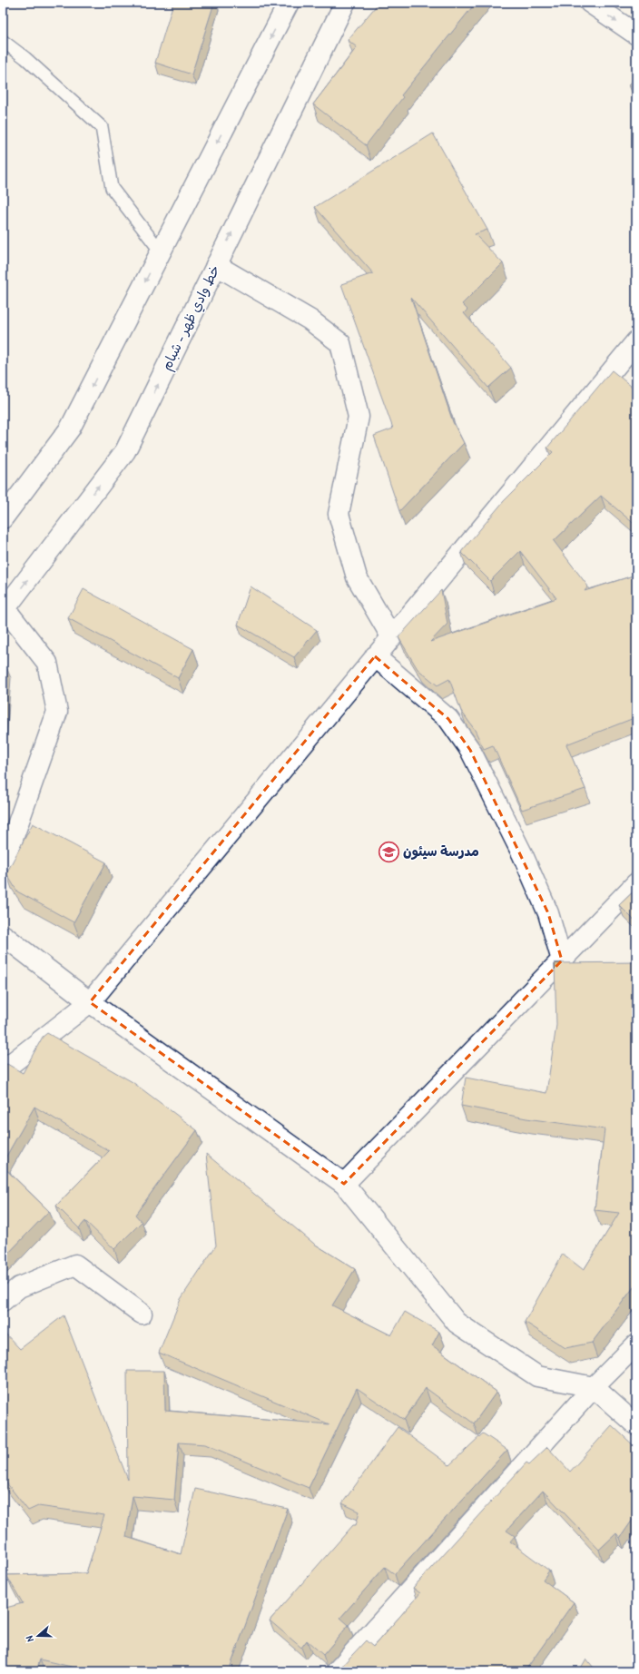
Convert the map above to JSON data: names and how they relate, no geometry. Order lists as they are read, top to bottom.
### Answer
{
  "streets": {
    "street": ["خط وادي ظهر - شبام"]
  },
  "places": {
    "school or university": ["مدرسة سيئون"]
  },
  "north": "left"
}
